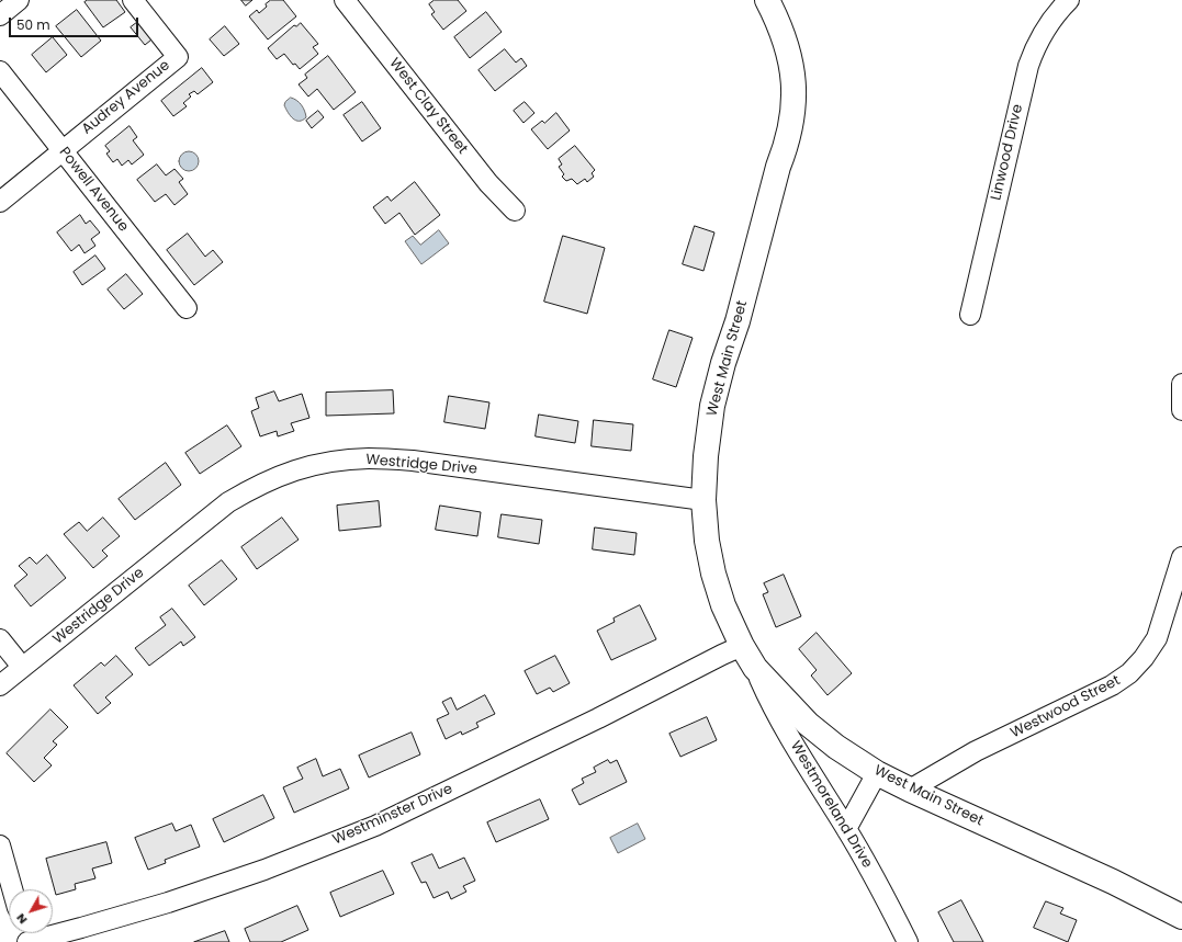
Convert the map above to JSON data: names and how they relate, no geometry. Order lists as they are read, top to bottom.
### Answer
{
  "streets": {
    "main road": ["West Main Street"],
    "street": [
      "Audrey Avenue",
      "West Clay Street",
      "Linwood Drive",
      "Powell Avenue",
      "Westridge Drive",
      "Westwood Street",
      "Westmoreland Drive",
      "Westminster Drive"
    ]
  },
  "crossings": [
    ["Audrey Avenue", "Powell Avenue"],
    ["West Main Street", "Westridge Drive"],
    ["West Main Street", "Westwood Street"],
    ["West Main Street", "Westmoreland Drive"],
    ["West Main Street", "Westminster Drive"]
  ],
  "scale_bar": "50 m",
  "north": "bottom left"
}
